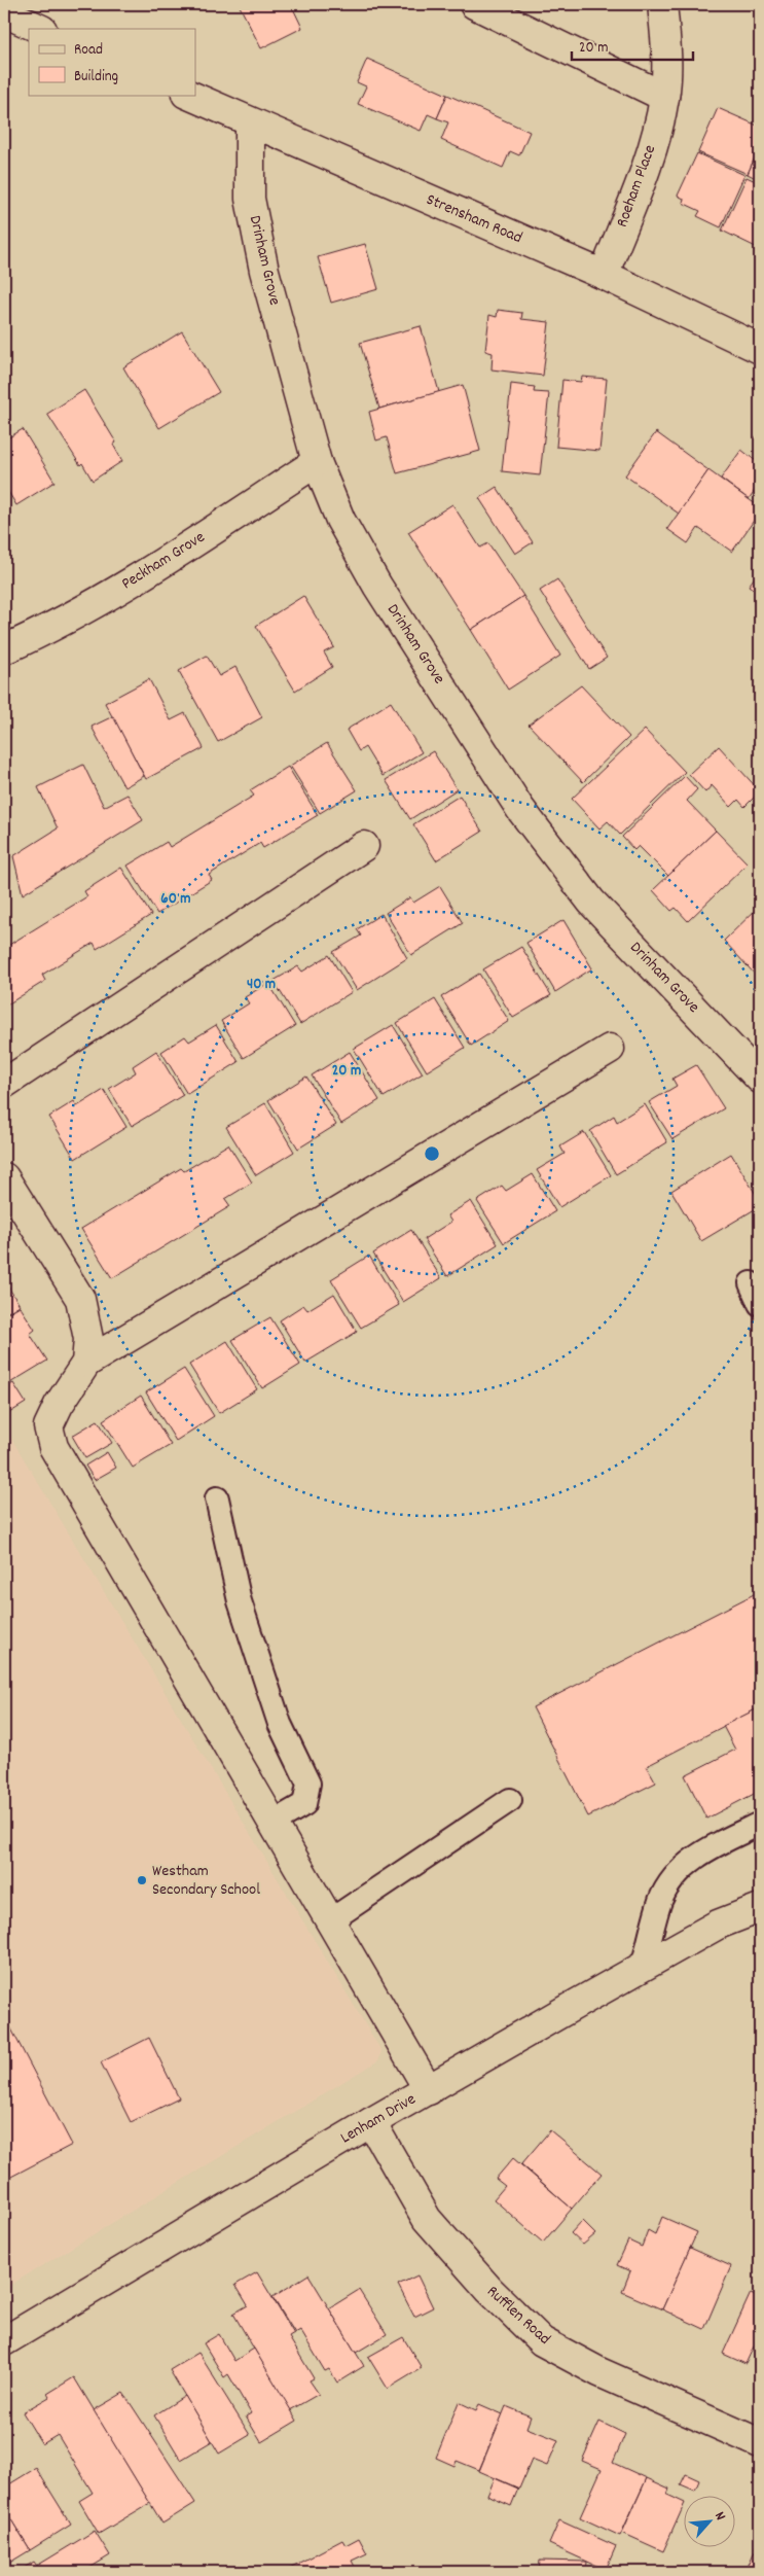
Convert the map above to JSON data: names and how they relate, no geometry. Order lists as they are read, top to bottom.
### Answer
{
  "streets": {
    "street": [
      "Roeham Place",
      "Strensham Road",
      "Drinham Grove",
      "Peckham Grove",
      "Lenham Drive",
      "Rufflen Road"
    ]
  },
  "crossings": [
    ["Roeham Place", "Strensham Road"],
    ["Strensham Road", "Drinham Grove"],
    ["Drinham Grove", "Peckham Grove"],
    ["Lenham Drive", "Rufflen Road"]
  ],
  "places": ["Westham Secondary School"],
  "legend": ["Road", "Building"],
  "scale_bar": "20 m",
  "north": "top right",
  "rings": ["60 m", "40 m", "20 m"]
}
